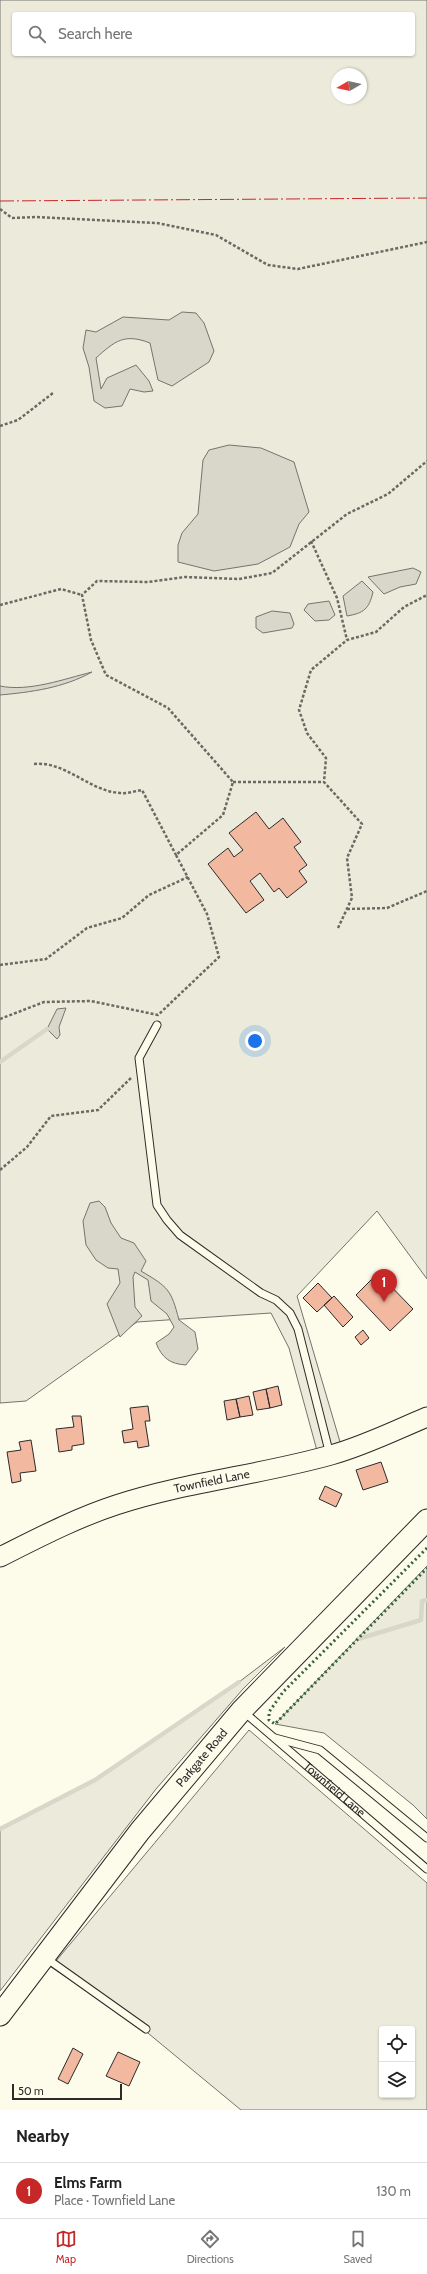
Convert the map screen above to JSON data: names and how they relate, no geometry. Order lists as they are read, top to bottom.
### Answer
{
  "streets": {
    "main road": ["Parkgate Road"],
    "street": ["Townfield Lane"]
  },
  "crossings": [
    ["Townfield Lane", "Parkgate Road"]
  ],
  "scale_bar": "50 m",
  "north": "left",
  "page": {
    "search": "Search here",
    "pins": "1",
    "scale": "50 m",
    "heading": "Nearby",
    "list": [
      {
        "mark": "1",
        "name": "Elms Farm",
        "note": "Place · Townfield Lane",
        "value": "130 m"
      }
    ],
    "nav": ["Map", "Directions", "Saved"]
  }
}
